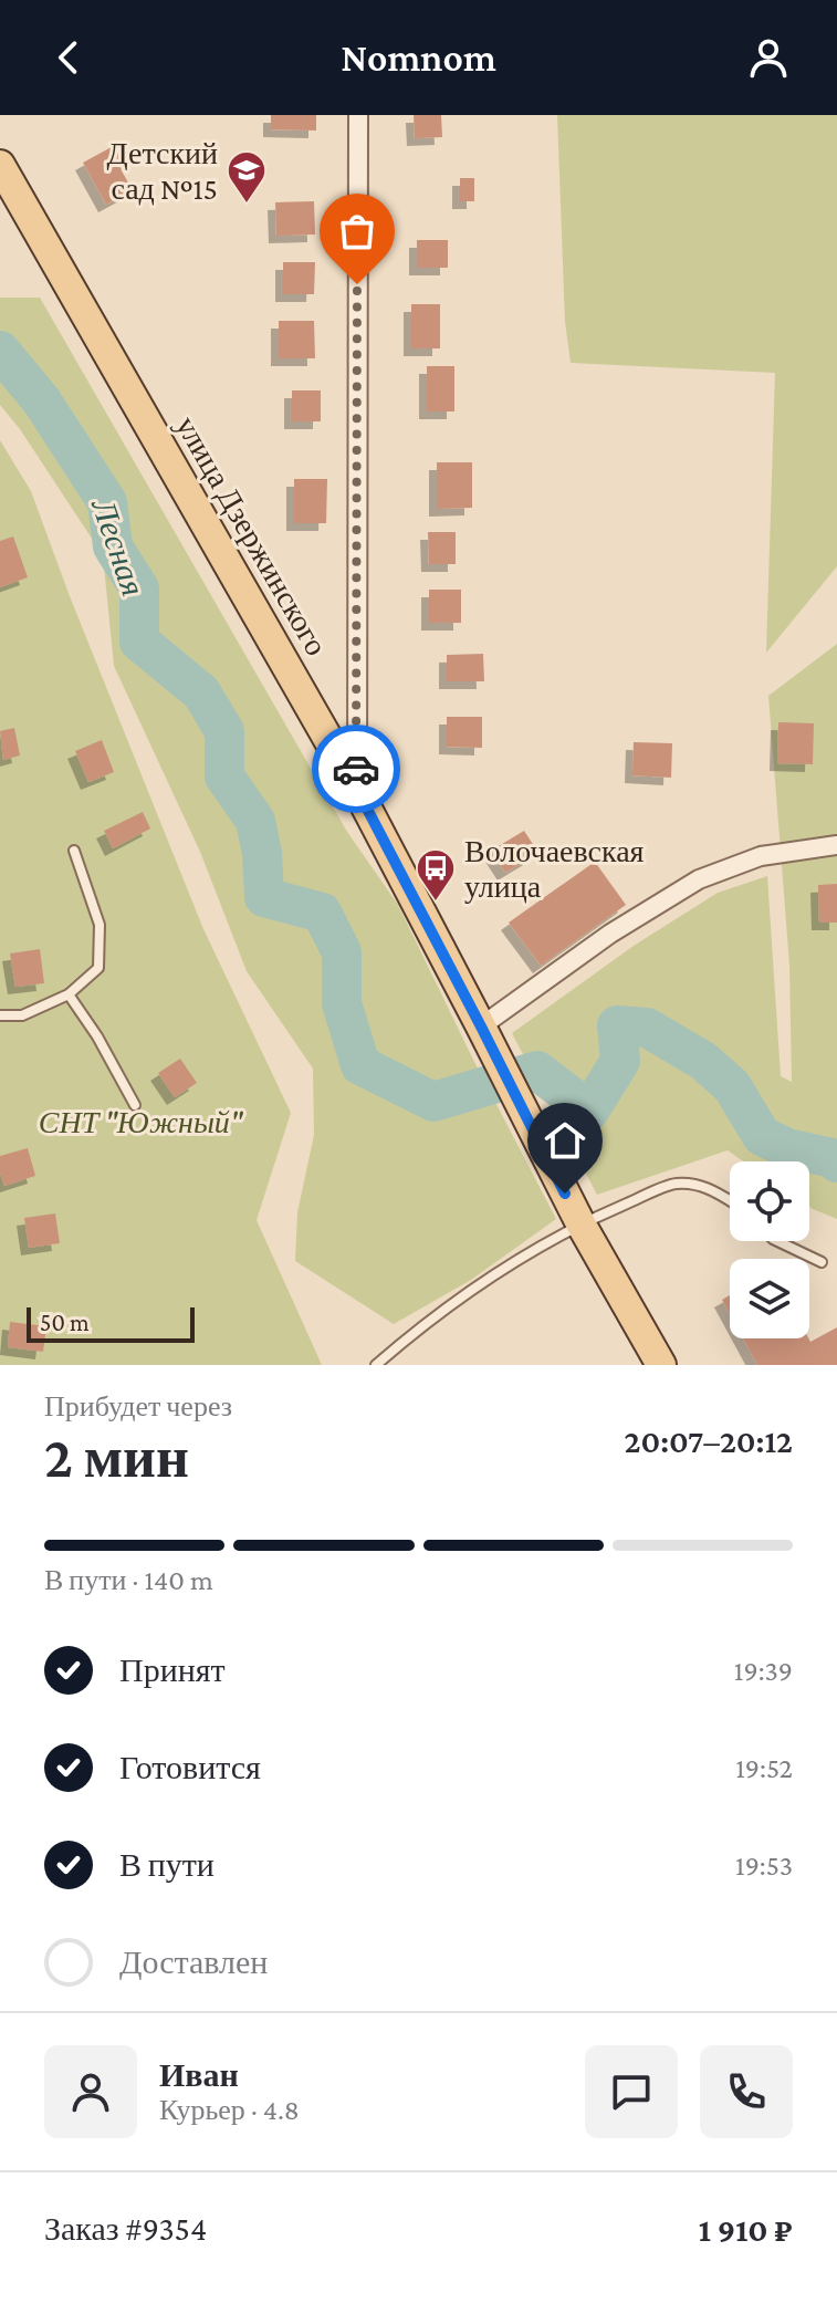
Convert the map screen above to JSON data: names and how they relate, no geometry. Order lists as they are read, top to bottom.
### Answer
{
  "streets": {
    "main road": ["улица Дзержинского"]
  },
  "water": ["Лесная"],
  "parks": ["СНТ \"Южный\""],
  "places": {
    "school or university": ["Детский сад №15"],
    "bus stop": ["Волочаевская улица"]
  },
  "scale_bar": "50 m",
  "page": {
    "header": "Nomnom",
    "scale": "50 m",
    "heading": ["2 мин", "Прибудет через", "20:07–20:12"],
    "panel": [
      "Иван",
      "Курьер · 4.8",
      "Заказ #9354",
      "1 910 ₽"
    ],
    "bar": "В пути · 140 m",
    "list": [
      ["Принят", "19:39"],
      ["Готовится", "19:52"],
      ["В пути", "19:53"],
      "Доставлен"
    ]
  }
}
